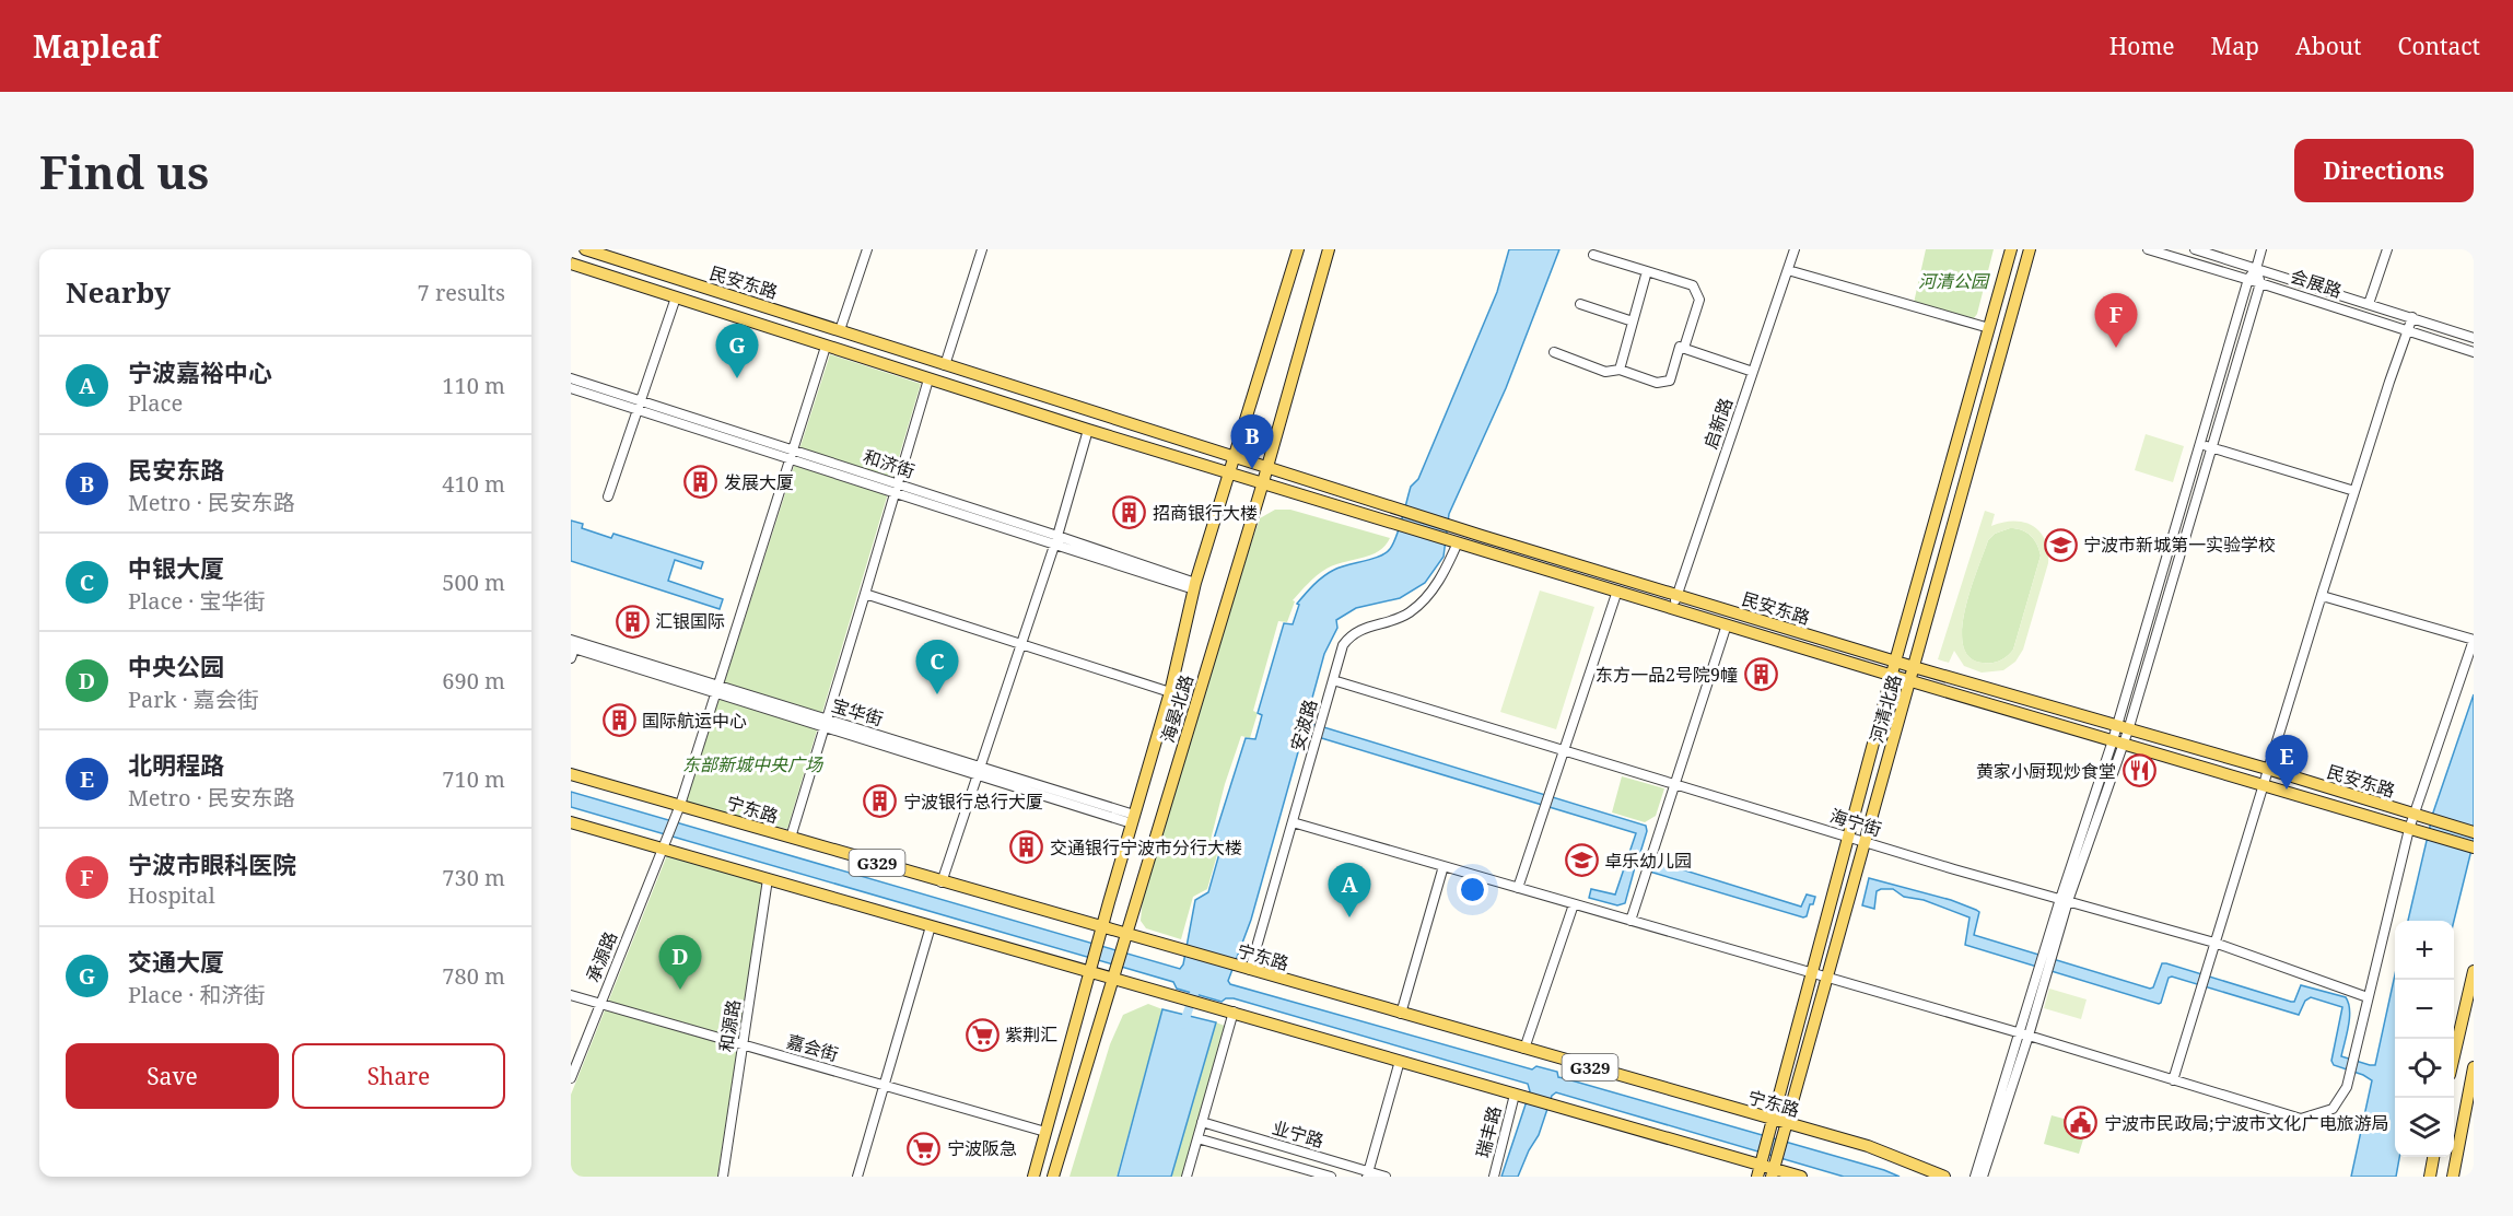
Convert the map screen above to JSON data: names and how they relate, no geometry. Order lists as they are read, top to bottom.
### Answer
{
  "streets": {
    "main road": [
      "民安东路",
      "海晏北路",
      "河清北路",
      "宁东路",
      "G329"
    ],
    "street": [
      "会展路",
      "启新路",
      "和济街",
      "宝华街",
      "安波路",
      "海宁街",
      "承源路",
      "和源路",
      "嘉会街",
      "瑞丰路",
      "业宁路"
    ]
  },
  "crossings": [
    ["民安东路", "启新路"],
    ["民安东路", "海晏北路"],
    ["民安东路", "河清北路"],
    ["民安东路", "安波路"],
    ["民安东路", "承源路"],
    ["和济街", "海晏北路"],
    ["和济街", "承源路"],
    ["海晏北路", "宝华街"],
    ["海晏北路", "宁东路"],
    ["海晏北路", "G329"],
    ["海晏北路", "嘉会街"],
    ["河清北路", "宁东路"],
    ["河清北路", "海宁街"],
    ["河清北路", "G329"],
    ["宝华街", "承源路"],
    ["安波路", "宁东路"],
    ["安波路", "海宁街"],
    ["宁东路", "承源路"],
    ["G329", "承源路"],
    ["G329", "和源路"],
    ["G329", "瑞丰路"],
    ["承源路", "嘉会街"],
    ["和源路", "嘉会街"]
  ],
  "parks": ["河清公园", "东部新城中央广场"],
  "places": {
    "building": [
      "发展大厦",
      "招商银行大楼",
      "汇银国际",
      "东方一品2号院9幢",
      "国际航运中心",
      "宁波银行总行大厦",
      "交通银行宁波市分行大楼"
    ],
    "school or university": ["宁波市新城第一实验学校", "卓乐幼儿园"],
    "restaurant": ["黄家小厨现炒食堂"],
    "supermarket": ["紫荆汇", "宁波阪急"],
    "public building": ["宁波市民政局;宁波市文化广电旅游局"]
  },
  "page": {
    "header": "Mapleaf",
    "nav": [
      "Home",
      "Map",
      "About",
      "Contact"
    ],
    "buttons": [
      "Directions",
      ["Save", "Share"]
    ],
    "title": "Find us",
    "heading": ["Nearby", "7 results"],
    "pins": [
      "F",
      "G",
      "B",
      "C",
      "E",
      "A",
      "D"
    ],
    "list": [
      {
        "mark": "A",
        "name": "宁波嘉裕中心",
        "note": "Place",
        "value": "110 m"
      },
      {
        "mark": "B",
        "name": "民安东路",
        "note": "Metro · 民安东路",
        "value": "410 m"
      },
      {
        "mark": "C",
        "name": "中银大厦",
        "note": "Place · 宝华街",
        "value": "500 m"
      },
      {
        "mark": "D",
        "name": "中央公园",
        "note": "Park · 嘉会街",
        "value": "690 m"
      },
      {
        "mark": "E",
        "name": "北明程路",
        "note": "Metro · 民安东路",
        "value": "710 m"
      },
      {
        "mark": "F",
        "name": "宁波市眼科医院",
        "note": "Hospital",
        "value": "730 m"
      },
      {
        "mark": "G",
        "name": "交通大厦",
        "note": "Place · 和济街",
        "value": "780 m"
      }
    ],
    "map_buttons": ["+", "−"]
  }
}
